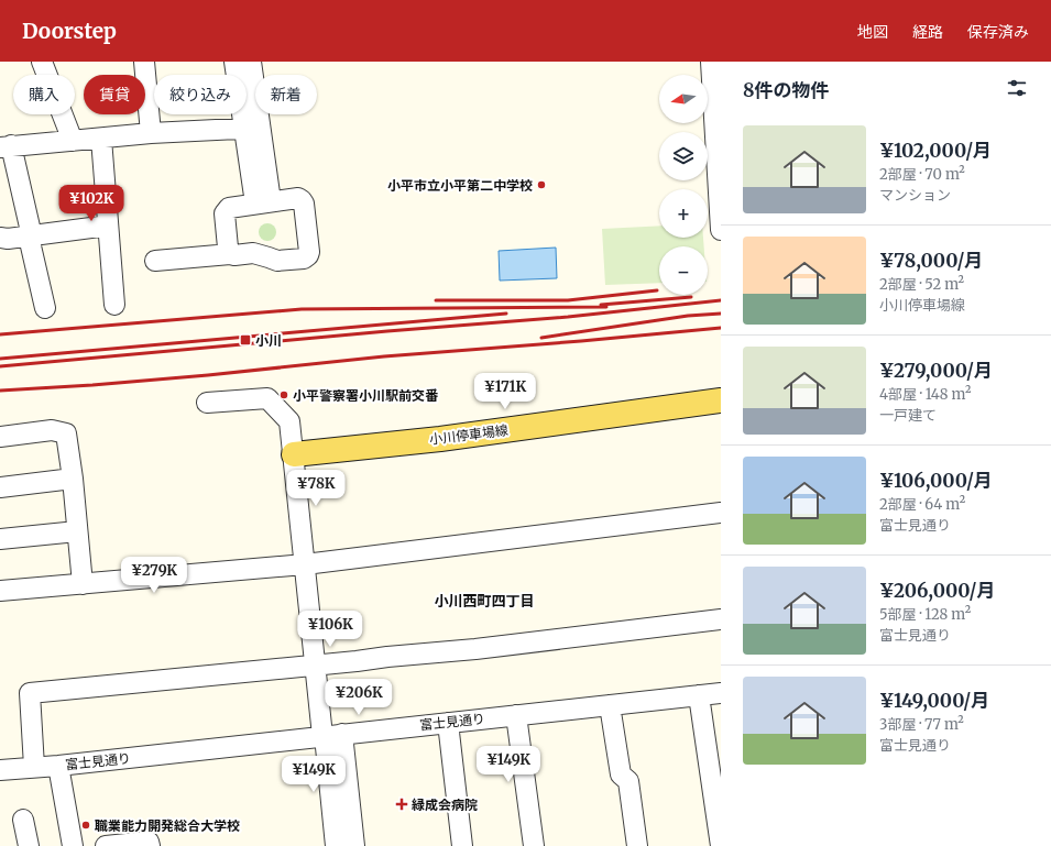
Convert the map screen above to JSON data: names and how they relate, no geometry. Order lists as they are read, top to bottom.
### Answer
{
  "streets": {
    "main road": ["小川停車場線"],
    "street": ["富士見通り"]
  },
  "districts": ["小川西町四丁目"],
  "places": {
    "other": ["小平市立小平第二中学校", "小平警察署小川駅前交番", "職業能力開発総合大学校"],
    "transit": ["小川"],
    "health": ["緑成会病院"]
  },
  "north": "left",
  "page": {
    "header": "Doorstep",
    "nav": ["地図", "経路", "保存済み"],
    "heading": "8件の物件",
    "map_buttons": ["+", "−"],
    "chip": [
      "購入",
      "賃貸",
      "絞り込み",
      "新着"
    ],
    "list": [
      {
        "name": "¥102,000/月",
        "note": "2部屋 · 70 m² · マンション"
      },
      {
        "name": "¥78,000/月",
        "note": "2部屋 · 52 m² · 小川停車場線"
      },
      {
        "name": "¥279,000/月",
        "note": "4部屋 · 148 m² · 一戸建て"
      },
      {
        "name": "¥106,000/月",
        "note": "2部屋 · 64 m² · 富士見通り"
      },
      {
        "name": "¥206,000/月",
        "note": "5部屋 · 128 m² · 富士見通り"
      },
      {
        "name": "¥149,000/月",
        "note": "3部屋 · 77 m² · 富士見通り"
      }
    ],
    "price": [
      "¥102K",
      "¥171K",
      "¥78K",
      "¥279K",
      "¥106K",
      "¥206K",
      "¥149K",
      "¥149K"
    ]
  }
}
